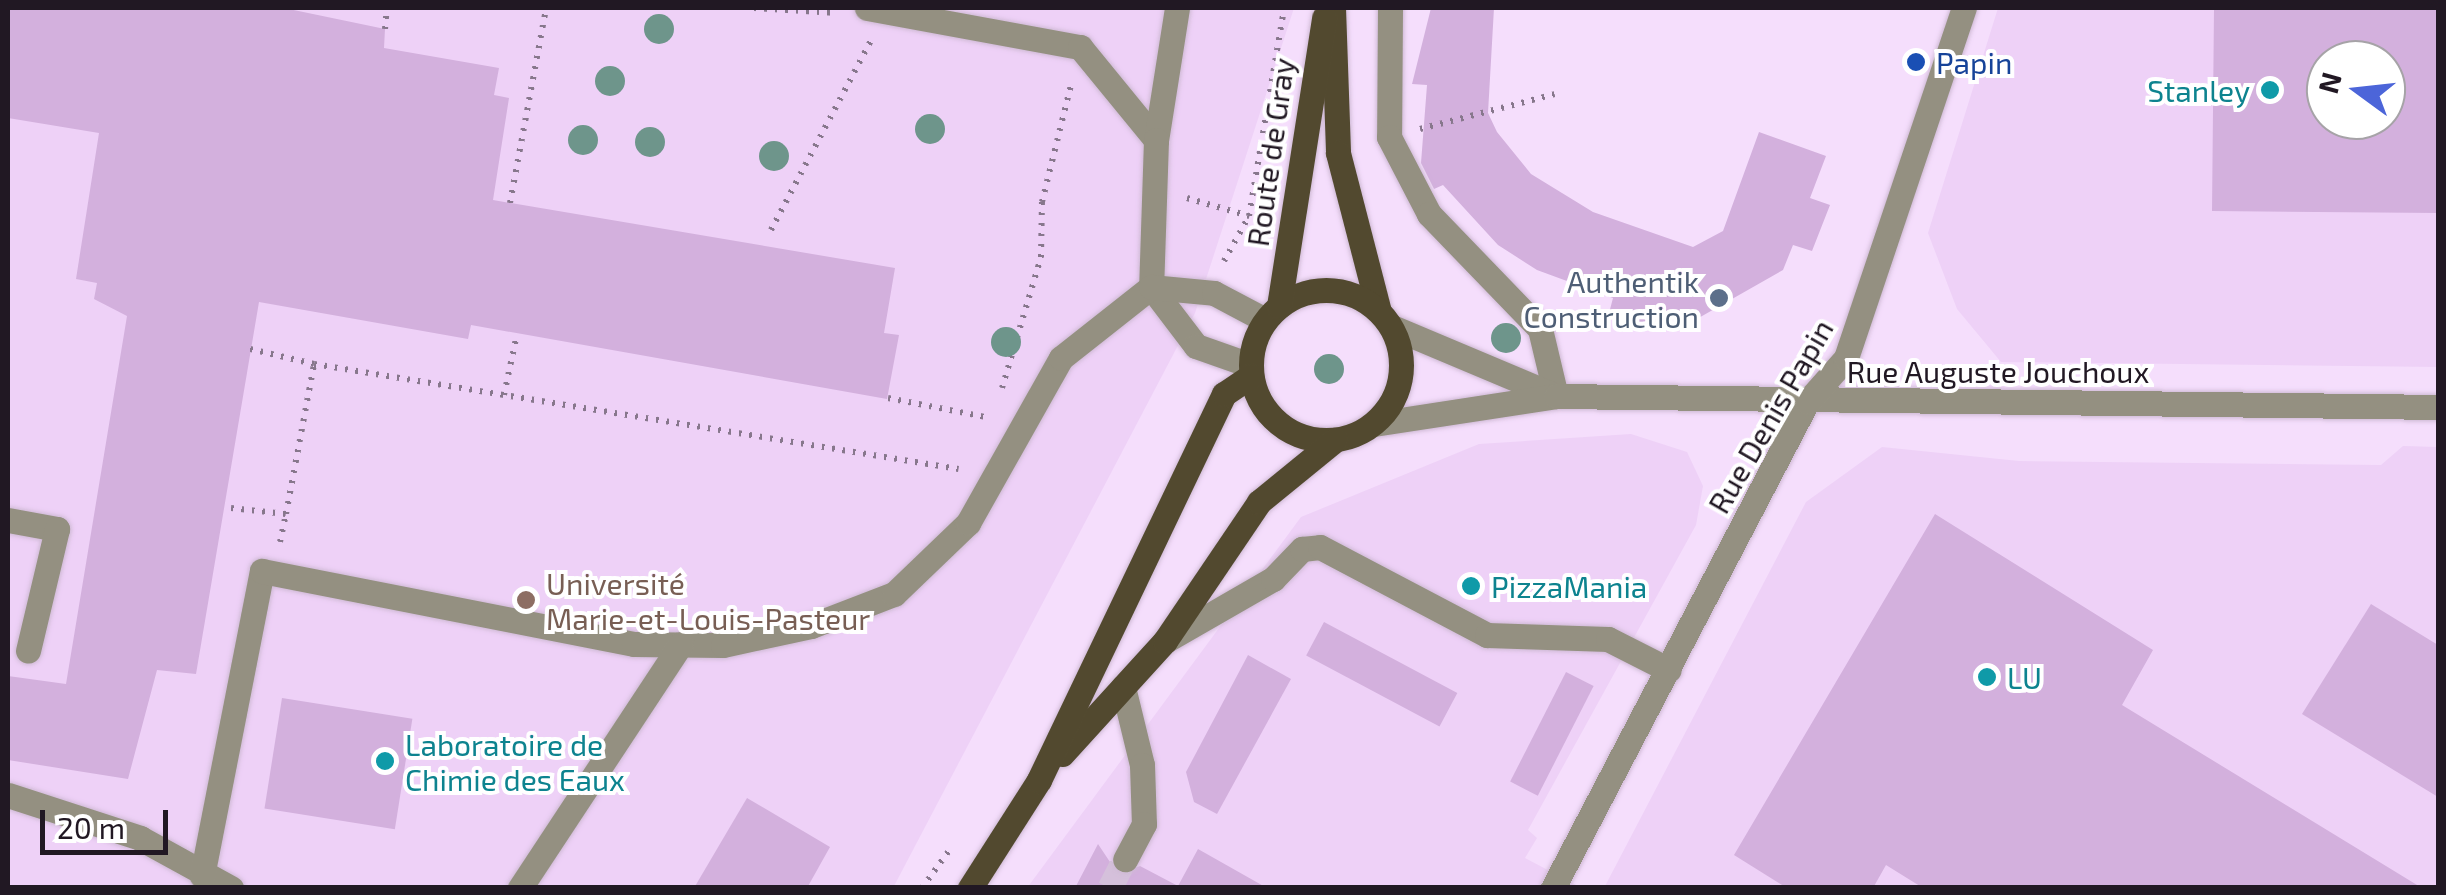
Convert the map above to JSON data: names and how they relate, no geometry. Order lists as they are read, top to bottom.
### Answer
{
  "streets": {
    "main road": ["Route de Gray"],
    "street": ["Rue Auguste Jouchoux", "Rue Denis Papin"]
  },
  "crossings": [
    ["Route de Gray", "Rue Auguste Jouchoux"],
    ["Rue Auguste Jouchoux", "Rue Denis Papin"]
  ],
  "places": [
    "Papin",
    "Stanley",
    "Authentik Construction",
    "PizzaMania",
    "Université Marie-et-Louis-Pasteur",
    "LU",
    "Laboratoire de Chimie des Eaux"
  ],
  "scale_bar": "20 m",
  "north": "left"
}
